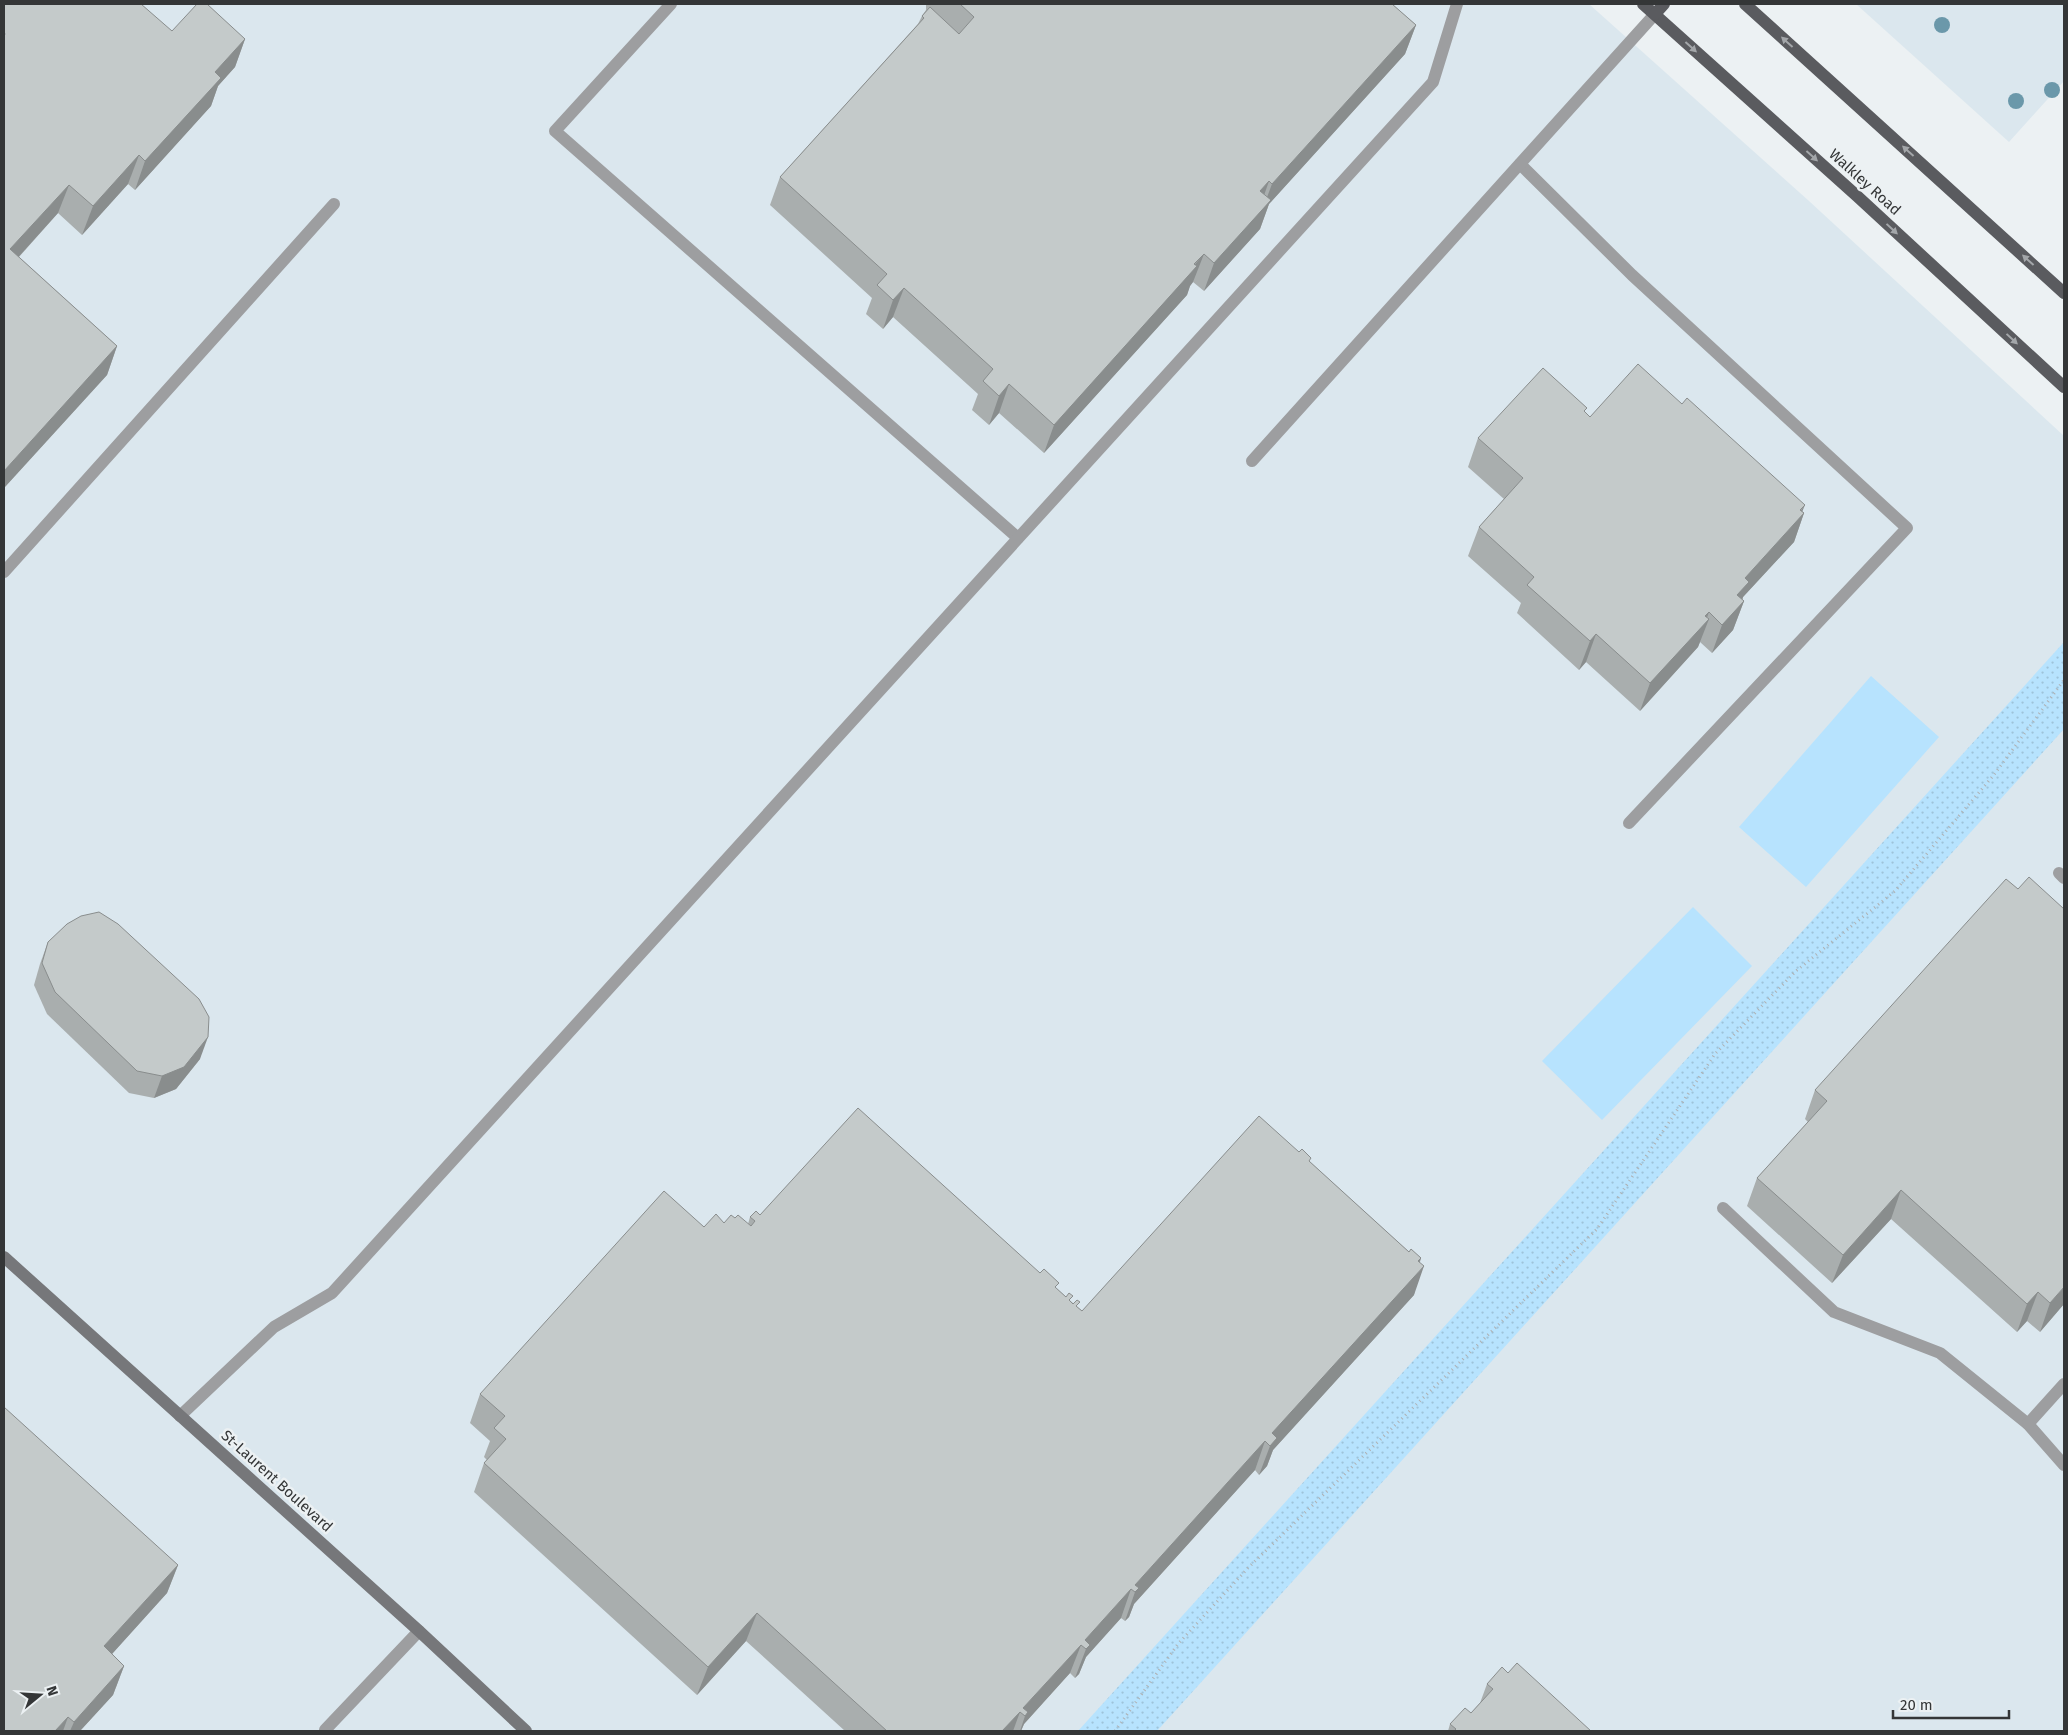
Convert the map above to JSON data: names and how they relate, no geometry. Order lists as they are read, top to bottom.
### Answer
{
  "streets": {
    "main road": ["Walkley Road"],
    "street": ["St-Laurent Boulevard"]
  },
  "scale_bar": "20 m",
  "north": "right"
}
